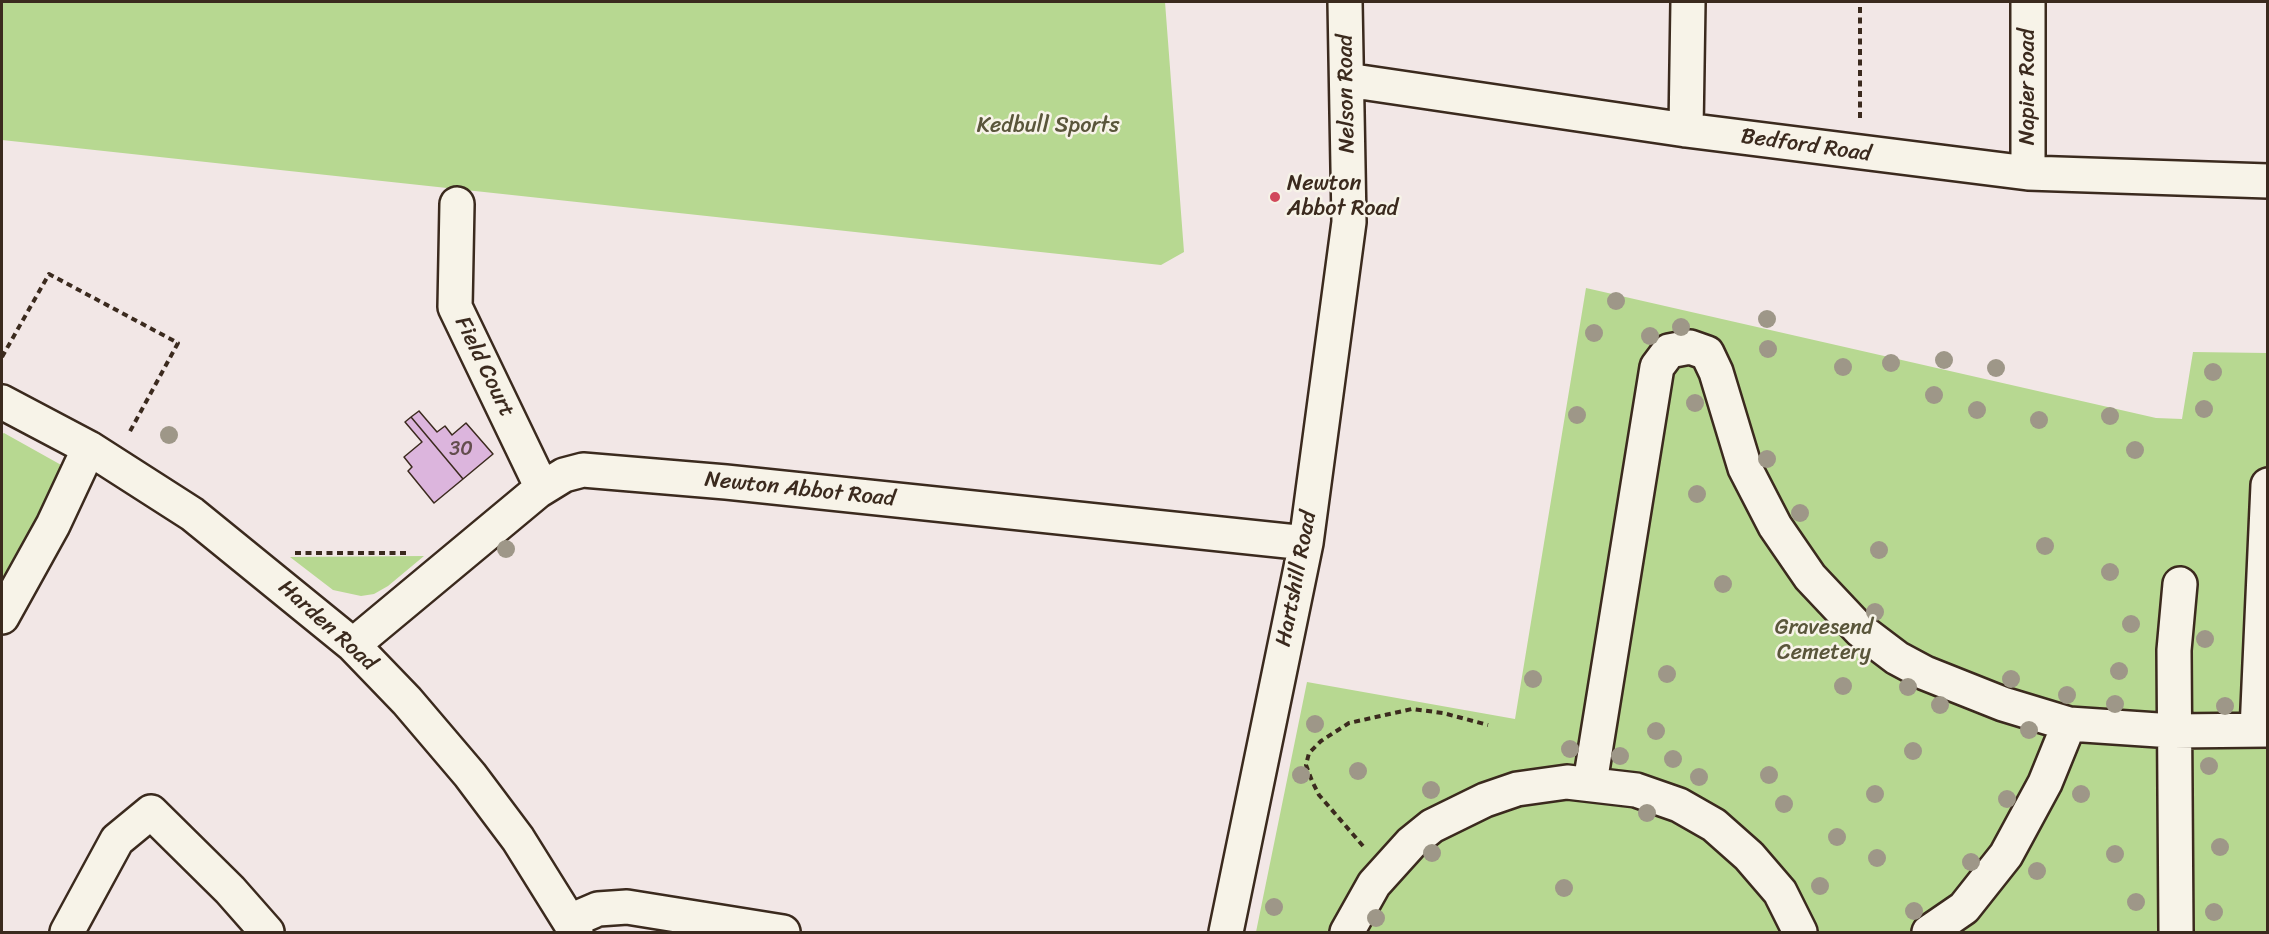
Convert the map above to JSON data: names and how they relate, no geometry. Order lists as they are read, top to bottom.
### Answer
{
  "streets": {
    "street": [
      "Napier Road",
      "Nelson Road",
      "Bedford Road",
      "Field Court",
      "Newton Abbot Road",
      "Hartshill Road",
      "Harden Road"
    ]
  },
  "crossings": [
    ["Napier Road", "Bedford Road"],
    ["Nelson Road", "Bedford Road"],
    ["Nelson Road", "Hartshill Road"],
    ["Field Court", "Newton Abbot Road"],
    ["Newton Abbot Road", "Hartshill Road"],
    ["Newton Abbot Road", "Harden Road"]
  ],
  "parks": ["Kedbull Sports", "Gravesend Cemetery"],
  "places": ["Newton Abbot Road"],
  "house_numbers": ["30"]
}
